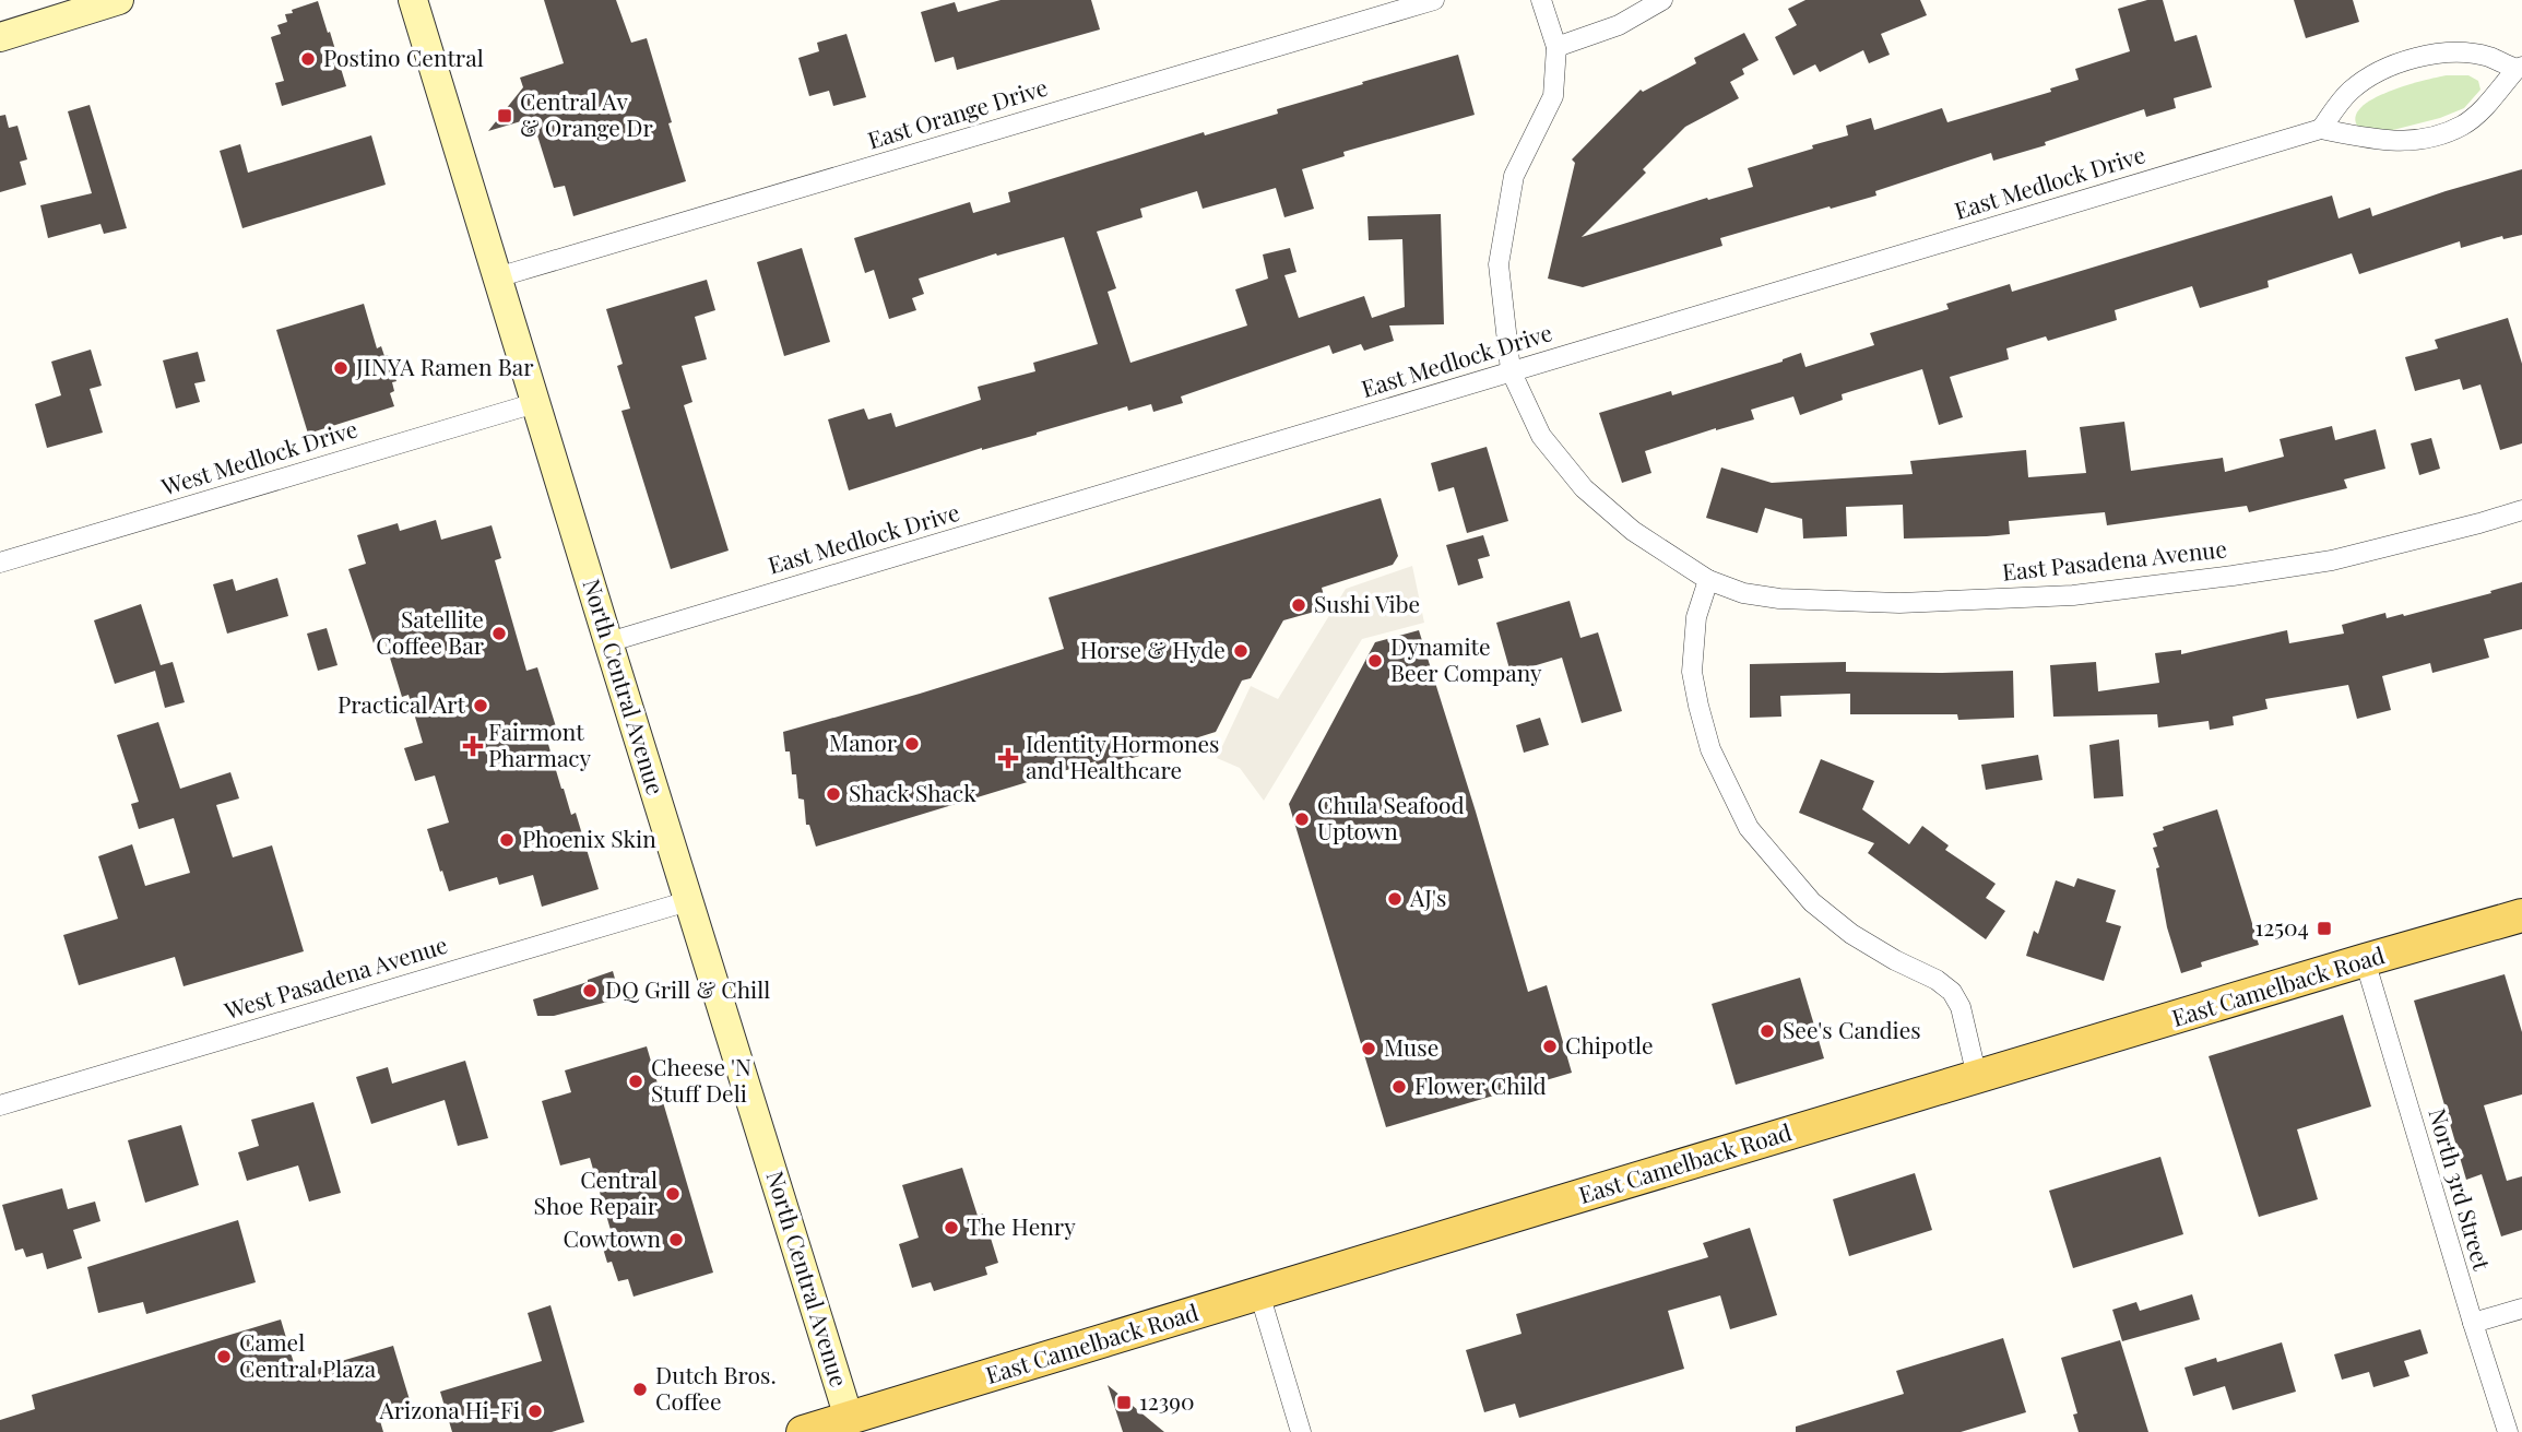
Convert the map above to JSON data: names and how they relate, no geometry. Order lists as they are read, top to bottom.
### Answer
{
  "streets": {
    "main road": ["North Central Avenue", "East Camelback Road"],
    "street": [
      "East Orange Drive",
      "East Medlock Drive",
      "West Medlock Drive",
      "East Pasadena Avenue",
      "West Pasadena Avenue",
      "North 3rd Street"
    ]
  },
  "crossings": [
    ["East Orange Drive", "North Central Avenue"],
    ["East Medlock Drive", "East Pasadena Avenue"],
    ["East Medlock Drive", "North Central Avenue"],
    ["West Medlock Drive", "North Central Avenue"],
    ["North Central Avenue", "West Pasadena Avenue"],
    ["North Central Avenue", "East Camelback Road"],
    ["East Camelback Road", "North 3rd Street"]
  ],
  "places": {
    "other": [
      "Postino Central",
      "JINYA Ramen Bar",
      "Sushi Vibe",
      "Satellite Coffee Bar",
      "Horse & Hyde",
      "Dynamite Beer Company",
      "Practical Art",
      "Manor",
      "Shack Shack",
      "Chula Seafood Uptown",
      "Phoenix Skin",
      "AJ's",
      "DQ Grill & Chill",
      "See's Candies",
      "Chipotle",
      "Muse",
      "Cheese 'N Stuff Deli",
      "Flower Child",
      "Central Shoe Repair",
      "The Henry",
      "Cowtown",
      "Camel Central Plaza",
      "Dutch Bros. Coffee",
      "Arizona Hi-Fi"
    ],
    "transit": ["Central Av & Orange Dr", "12504", "12390"],
    "health": ["Fairmont Pharmacy", "Identity Hormones and Healthcare"]
  }
}
